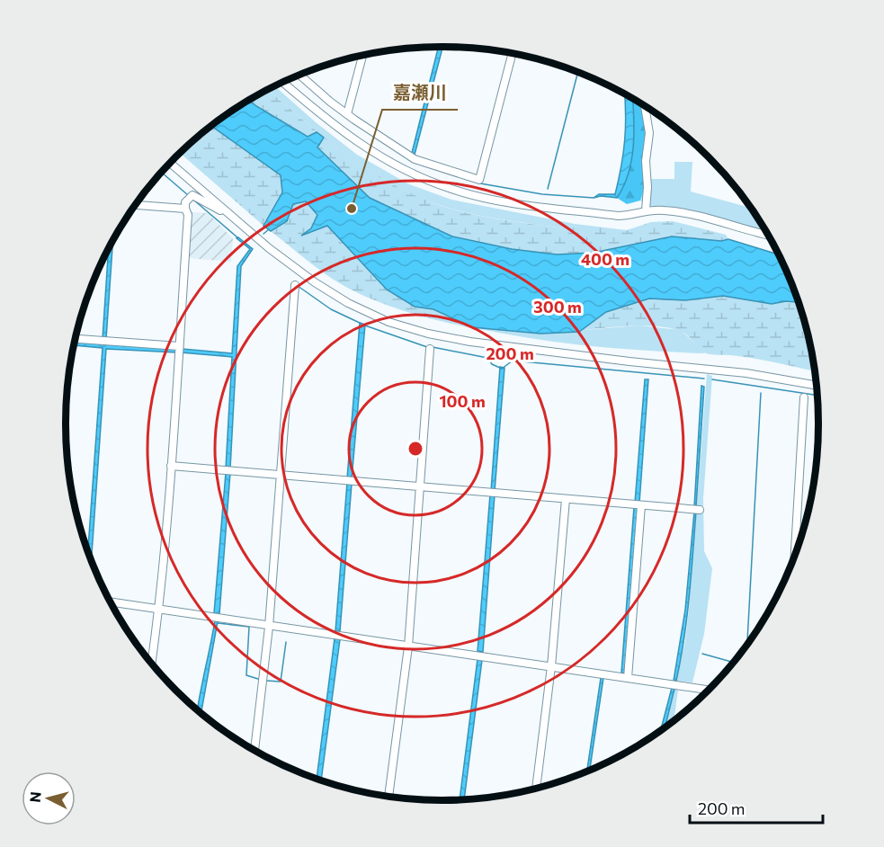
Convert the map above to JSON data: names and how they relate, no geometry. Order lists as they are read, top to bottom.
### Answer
{
  "places": ["嘉瀬川"],
  "scale_bar": "200 m",
  "north": "left",
  "rings": [
    "400 m",
    "300 m",
    "200 m",
    "100 m"
  ]
}
